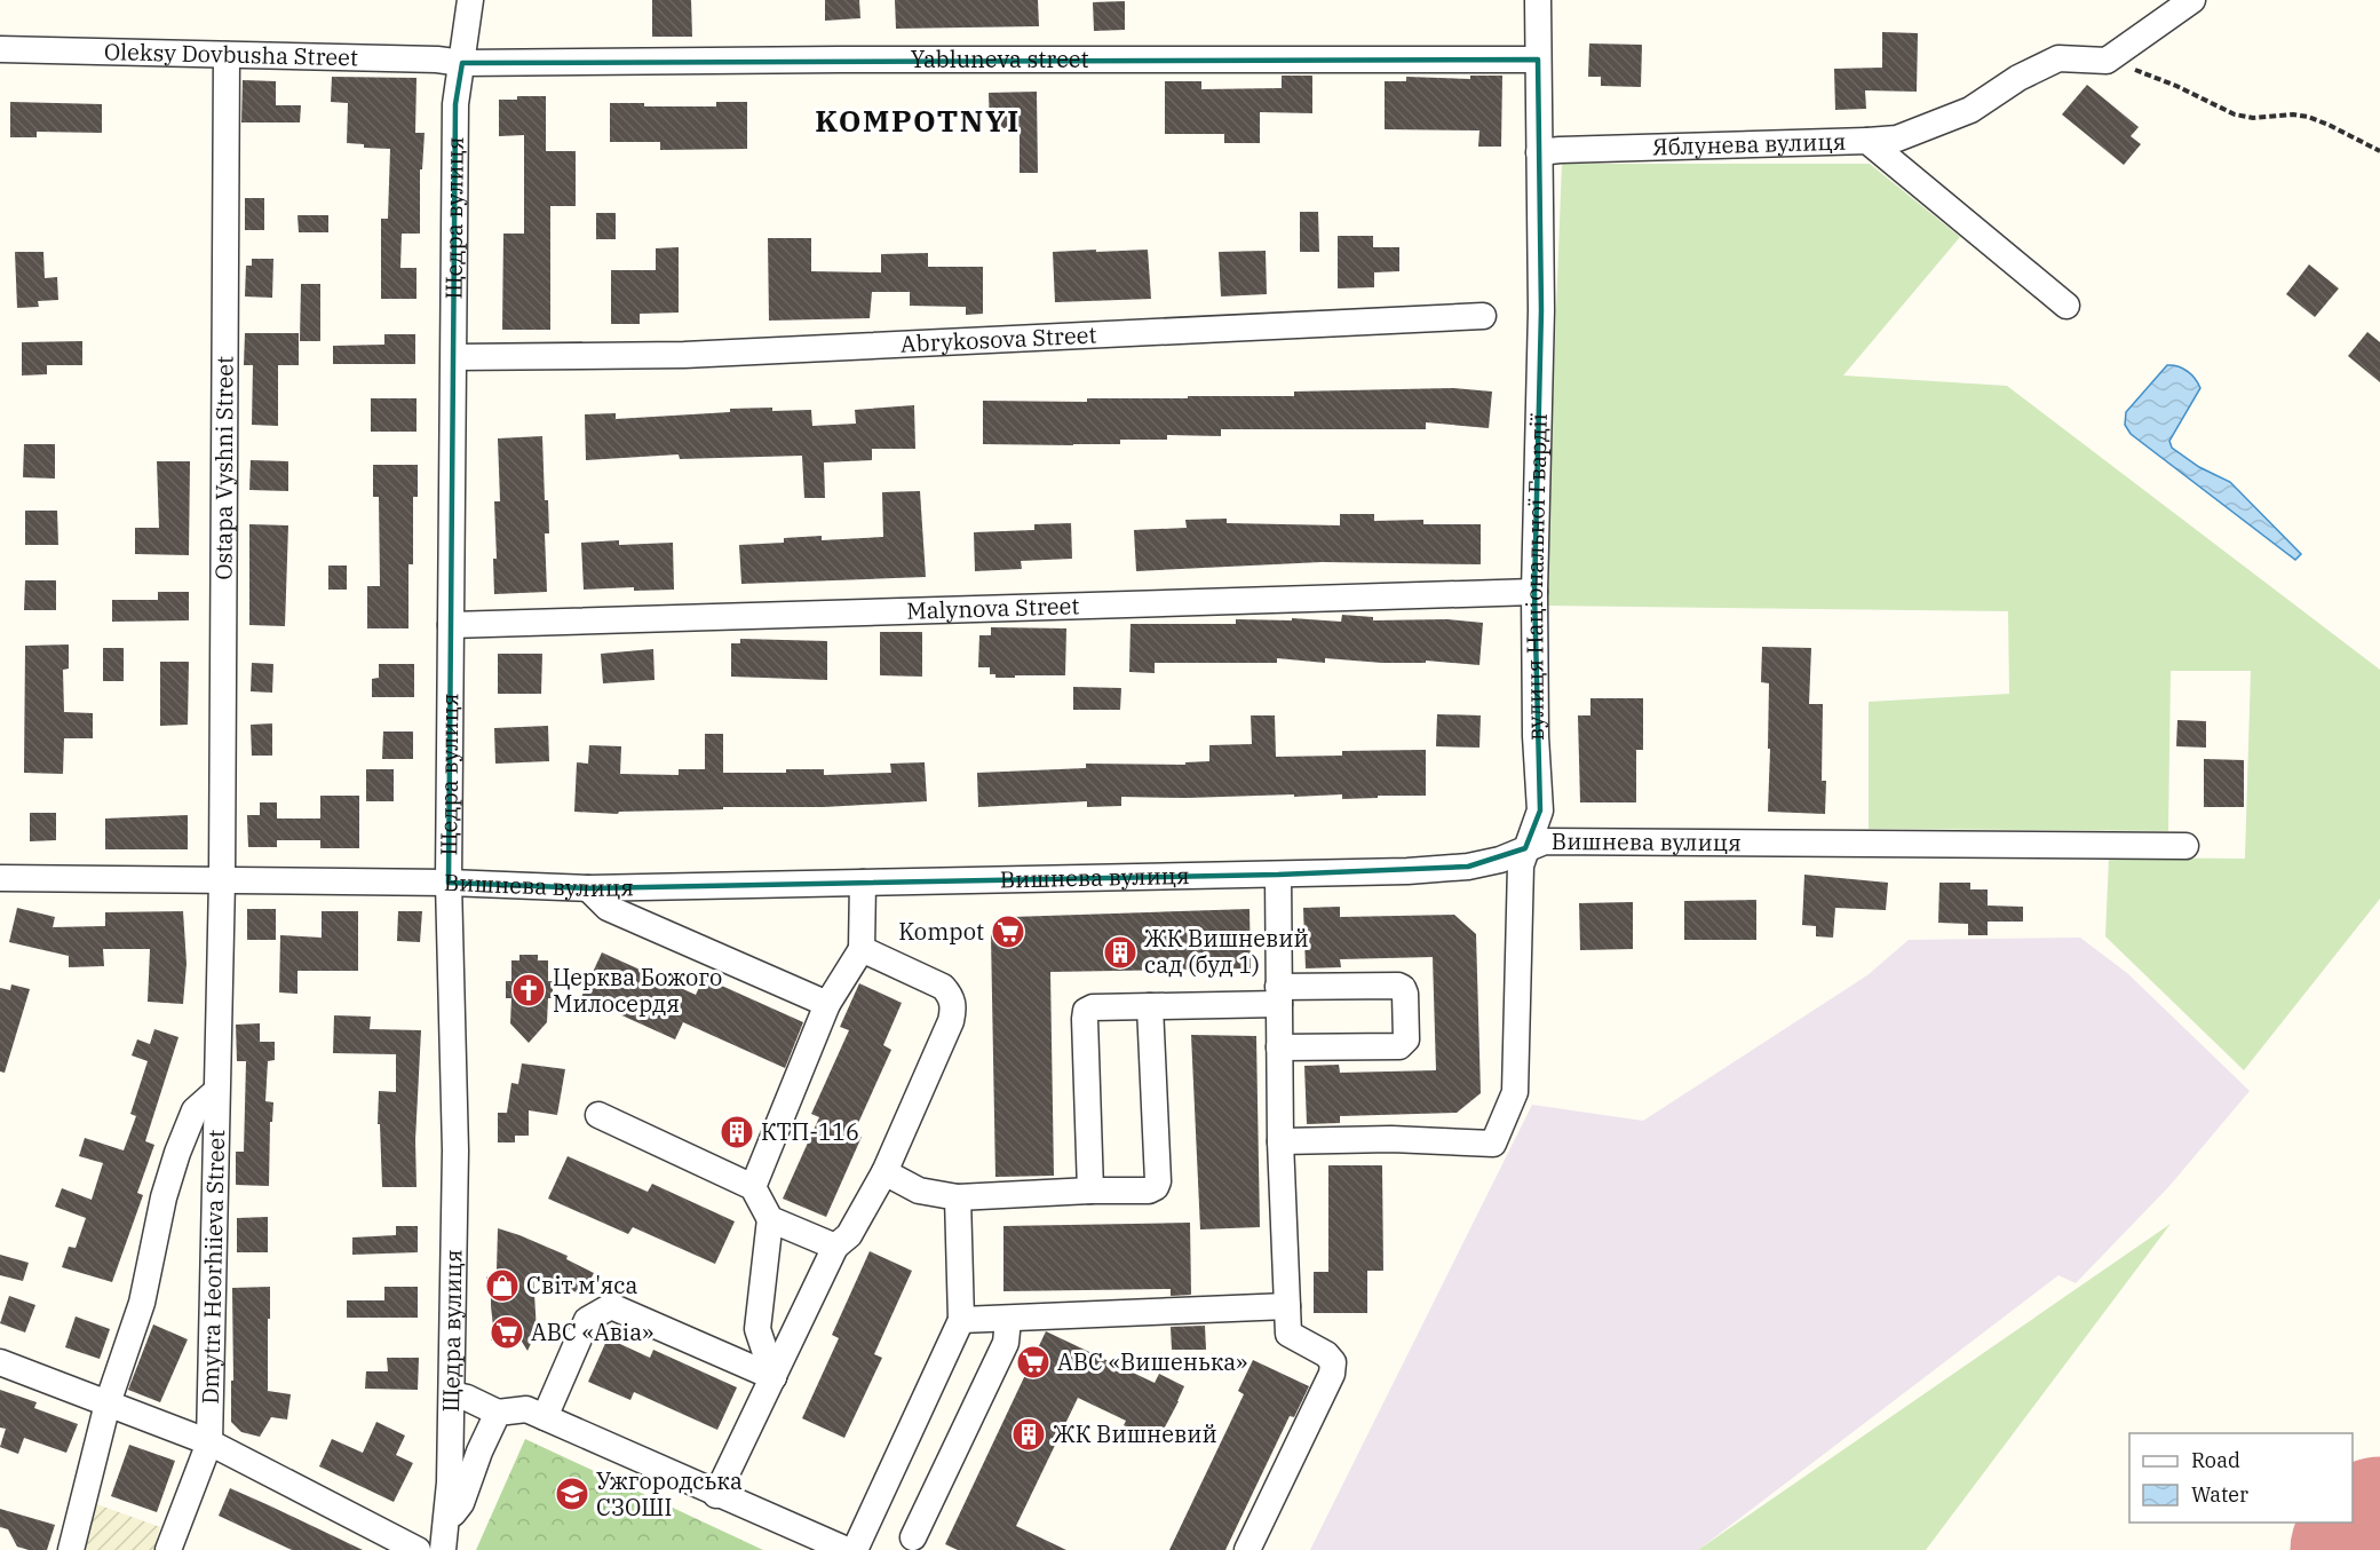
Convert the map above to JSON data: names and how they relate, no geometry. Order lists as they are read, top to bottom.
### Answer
{
  "streets": {
    "street": [
      "Oleksy Dovbusha Street",
      "Yabluneva street",
      "Яблунева вулиця",
      "Щедра вулиця",
      "Abrykosova Street",
      "Ostapa Vyshni Street",
      "вулиця Національної Гвардії",
      "Malynova Street",
      "Вишнева вулиця",
      "Dmytra Heorhiieva Street"
    ]
  },
  "crossings": [
    ["Oleksy Dovbusha Street", "Yabluneva street"],
    ["Oleksy Dovbusha Street", "Щедра вулиця"],
    ["Oleksy Dovbusha Street", "Ostapa Vyshni Street"],
    ["Yabluneva street", "Щедра вулиця"],
    ["Yabluneva street", "вулиця Національної Гвардії"],
    ["Яблунева вулиця", "вулиця Національної Гвардії"],
    ["Щедра вулиця", "Abrykosova Street"],
    ["Щедра вулиця", "Malynova Street"],
    ["Щедра вулиця", "Вишнева вулиця"],
    ["Ostapa Vyshni Street", "Вишнева вулиця"],
    ["Ostapa Vyshni Street", "Dmytra Heorhiieva Street"],
    ["вулиця Національної Гвардії", "Malynova Street"],
    ["вулиця Національної Гвардії", "Вишнева вулиця"],
    ["Вишнева вулиця", "Dmytra Heorhiieva Street"]
  ],
  "districts": ["KOMPOTNYI"],
  "places": {
    "supermarket": ["Kompot", "ABC «Авіа»", "ABC «Вишенька»"],
    "building": ["ЖК Вишневий сад (буд 1)", "КТП-116", "ЖК Вишневий"],
    "church": ["Церква Божого Милосердя"],
    "shop": ["Світ м'яса"],
    "school or university": ["Ужгородська СЗОШІ"]
  },
  "legend": ["Road", "Water"]
}
